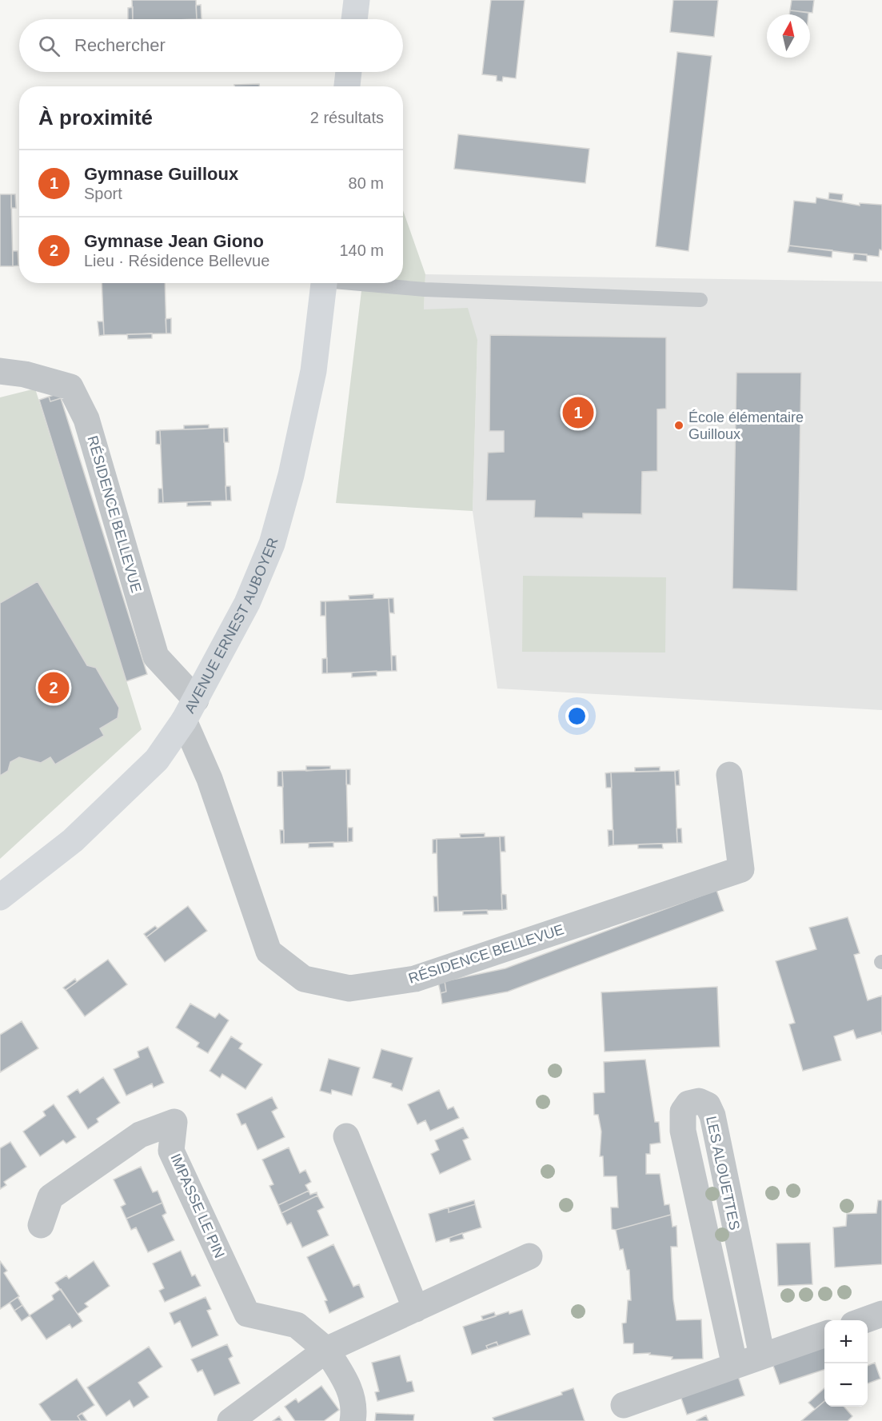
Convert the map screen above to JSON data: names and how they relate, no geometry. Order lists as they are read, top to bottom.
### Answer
{
  "streets": {
    "street": [
      "RÉSIDENCE BELLEVUE",
      "AVENUE ERNEST AUBOYER",
      "LES ALOUETTES",
      "IMPASSE LE PIN"
    ]
  },
  "crossings": [
    ["RÉSIDENCE BELLEVUE", "AVENUE ERNEST AUBOYER"]
  ],
  "places": ["École élémentaire Guilloux"],
  "north": "top",
  "page": {
    "search": "Rechercher",
    "heading": ["À proximité", "2 résultats"],
    "list": [
      {
        "mark": "1",
        "name": "Gymnase Guilloux",
        "note": "Sport",
        "value": "80 m"
      },
      {
        "mark": "2",
        "name": "Gymnase Jean Giono",
        "note": "Lieu · Résidence Bellevue",
        "value": "140 m"
      }
    ],
    "pins": ["1", "2"],
    "map_buttons": ["+", "−"]
  }
}
